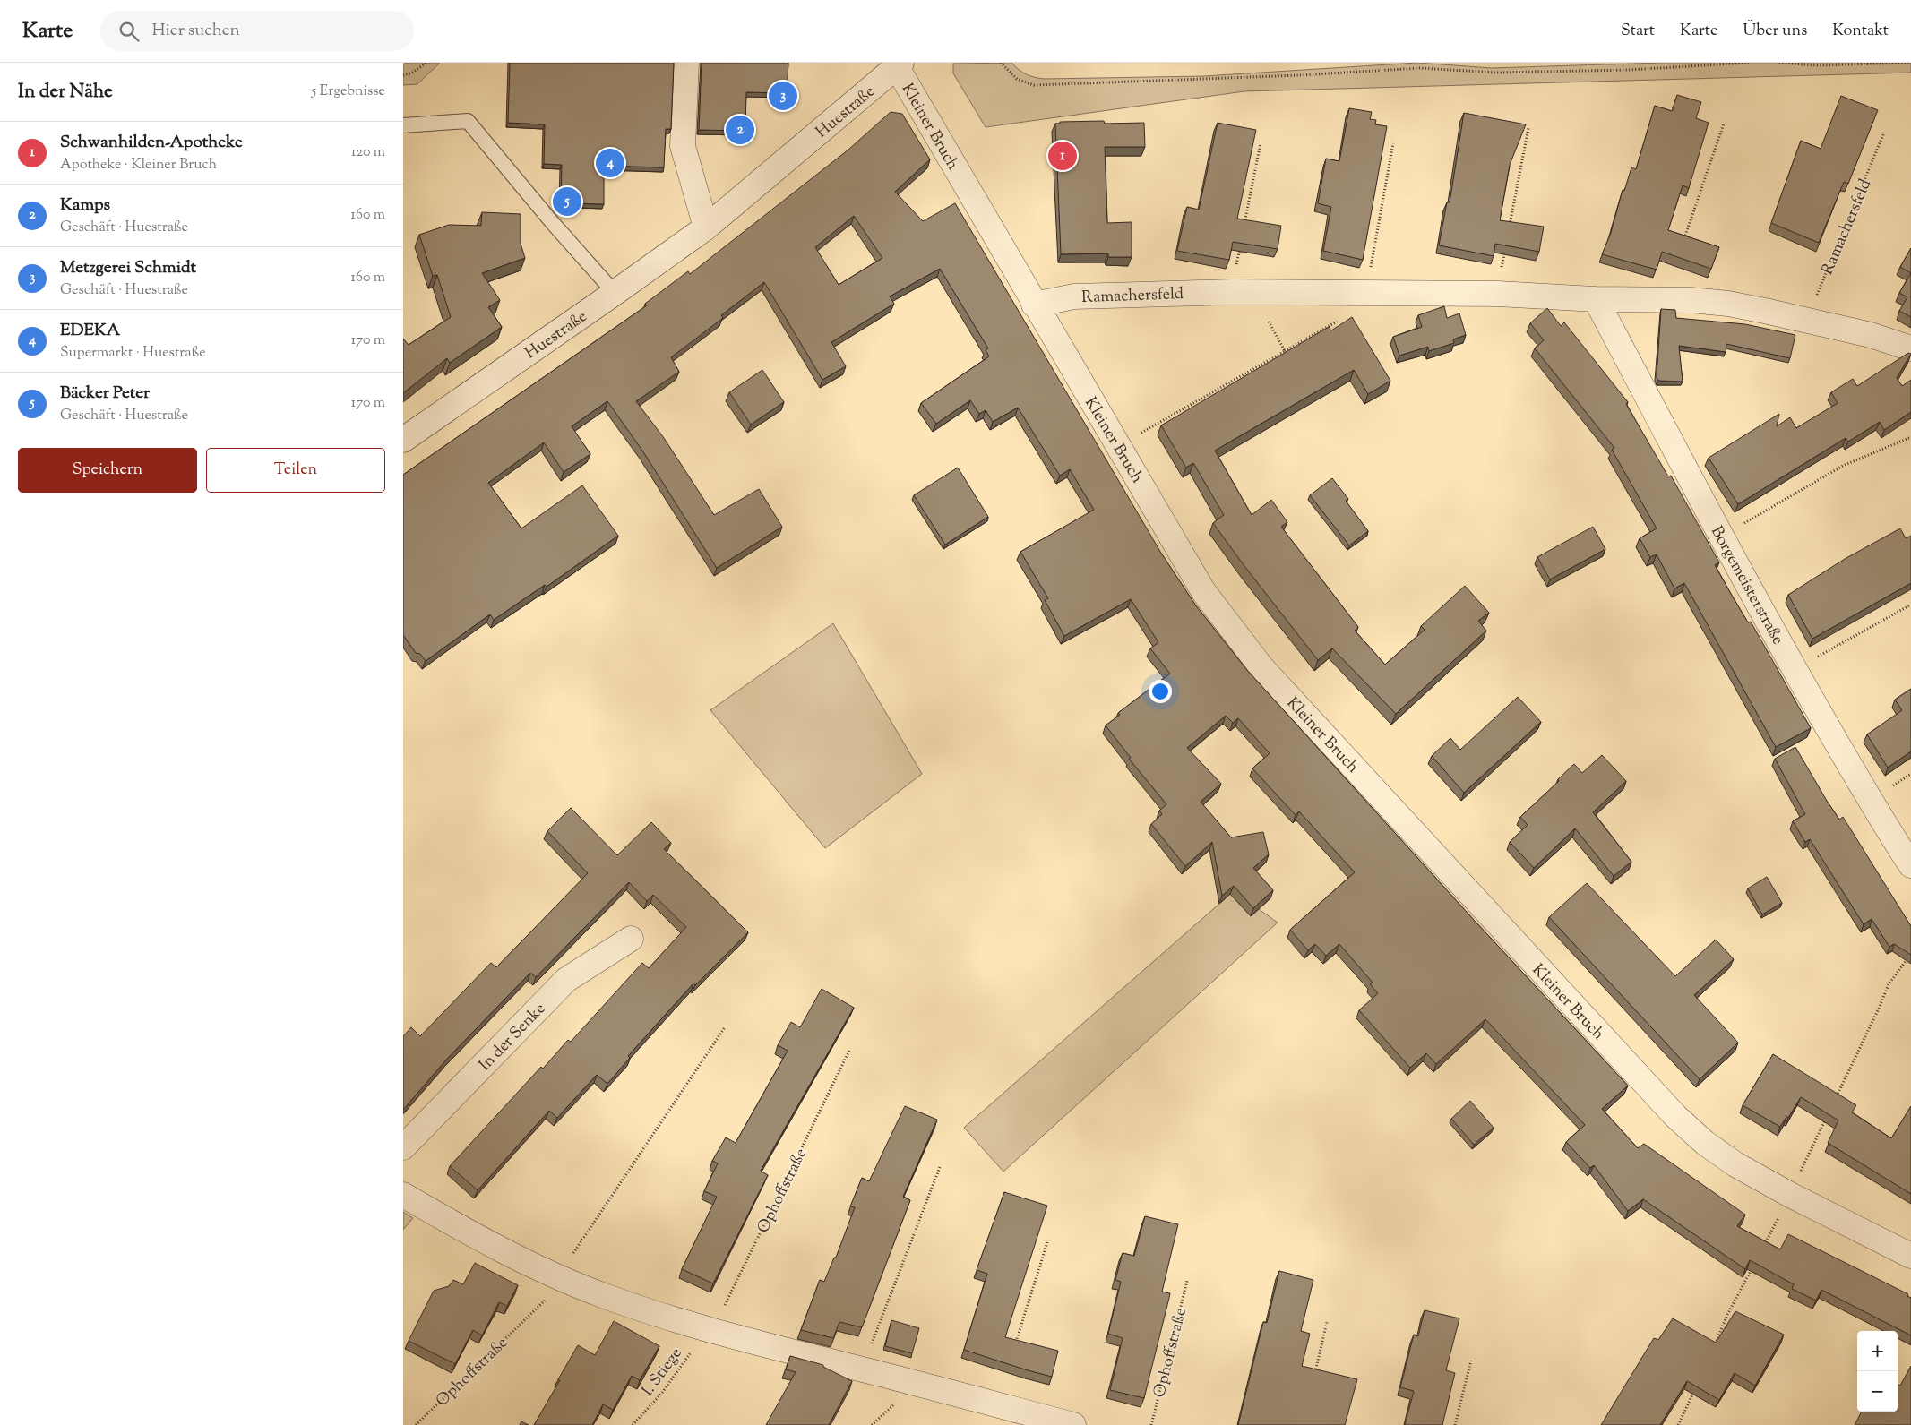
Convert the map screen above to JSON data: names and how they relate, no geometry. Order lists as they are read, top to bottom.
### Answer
{
  "streets": {
    "street": [
      "Huestraße",
      "Kleiner Bruch",
      "Ramachersfeld",
      "Borgemeisterstraße",
      "In der Senke"
    ],
    "path": ["Ophoffstraße", "I. Stiege"]
  },
  "crossings": [
    ["Huestraße", "Kleiner Bruch"],
    ["Kleiner Bruch", "Ramachersfeld"],
    ["Ramachersfeld", "Borgemeisterstraße"],
    ["Ophoffstraße", "I. Stiege"]
  ],
  "page": {
    "header": "Karte",
    "search": "Hier suchen",
    "nav": [
      "Start",
      "Karte",
      "Über uns",
      "Kontakt"
    ],
    "heading": ["In der Nähe", "5 Ergebnisse"],
    "pins": [
      "3",
      "2",
      "1",
      "4",
      "5"
    ],
    "list": [
      {
        "mark": "1",
        "name": "Schwanhilden-Apotheke",
        "note": "Apotheke · Kleiner Bruch",
        "value": "120 m"
      },
      {
        "mark": "2",
        "name": "Kamps",
        "note": "Geschäft · Huestraße",
        "value": "160 m"
      },
      {
        "mark": "3",
        "name": "Metzgerei Schmidt",
        "note": "Geschäft · Huestraße",
        "value": "160 m"
      },
      {
        "mark": "4",
        "name": "EDEKA",
        "note": "Supermarkt · Huestraße",
        "value": "170 m"
      },
      {
        "mark": "5",
        "name": "Bäcker Peter",
        "note": "Geschäft · Huestraße",
        "value": "170 m"
      }
    ],
    "buttons": ["Speichern", "Teilen"],
    "map_buttons": ["+", "−"]
  }
}
